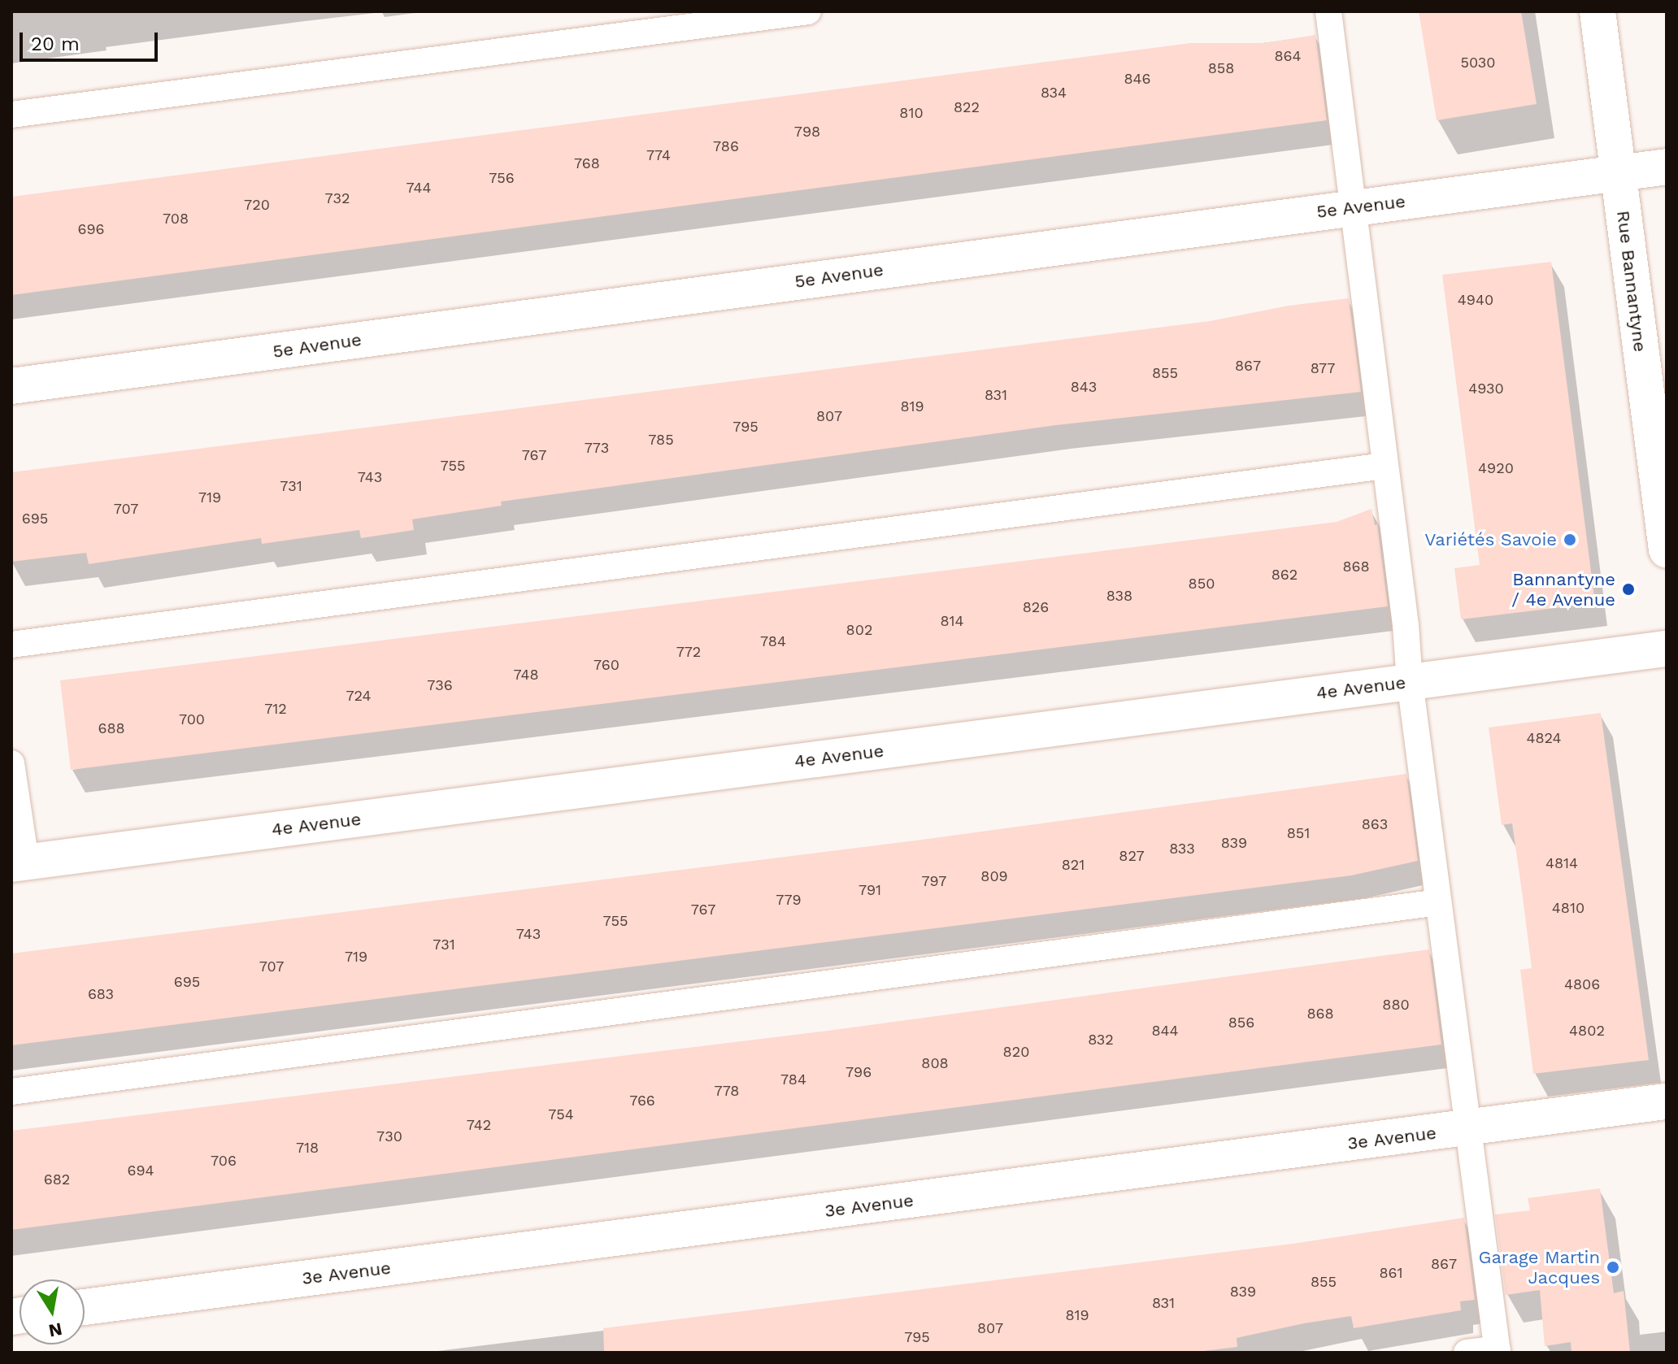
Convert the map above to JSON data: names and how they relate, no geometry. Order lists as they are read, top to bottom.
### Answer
{
  "streets": {
    "street": [
      "5e Avenue",
      "Rue Bannantyne",
      "4e Avenue",
      "3e Avenue"
    ]
  },
  "crossings": [
    ["5e Avenue", "Rue Bannantyne"]
  ],
  "places": ["Variétés Savoie", "Bannantyne / 4e Avenue", "Garage Martin Jacques"],
  "house_numbers": [
    "864",
    "5030",
    "858",
    "846",
    "834",
    "822",
    "810",
    "798",
    "786",
    "774",
    "768",
    "756",
    "744",
    "732",
    "720",
    "708",
    "696",
    "4940",
    "867",
    "877",
    "855",
    "843",
    "4930",
    "831",
    "819",
    "807",
    "795",
    "785",
    "773",
    "767",
    "755",
    "4920",
    "743",
    "731",
    "719",
    "707",
    "695",
    "868",
    "862",
    "850",
    "838",
    "826",
    "814",
    "802",
    "784",
    "772",
    "760",
    "748",
    "736",
    "724",
    "712",
    "700",
    "688",
    "4824",
    "863",
    "851",
    "839",
    "833",
    "827",
    "4814",
    "821",
    "809",
    "797",
    "791",
    "779",
    "4810",
    "767",
    "755",
    "743",
    "731",
    "719",
    "707",
    "695",
    "4806",
    "683",
    "880",
    "868",
    "856",
    "844",
    "4802",
    "832",
    "820",
    "808",
    "796",
    "784",
    "778",
    "766",
    "754",
    "742",
    "730",
    "718",
    "706",
    "694",
    "682",
    "867",
    "861",
    "855",
    "839",
    "831",
    "819",
    "807",
    "795"
  ],
  "scale_bar": "20 m",
  "north": "bottom"
}
